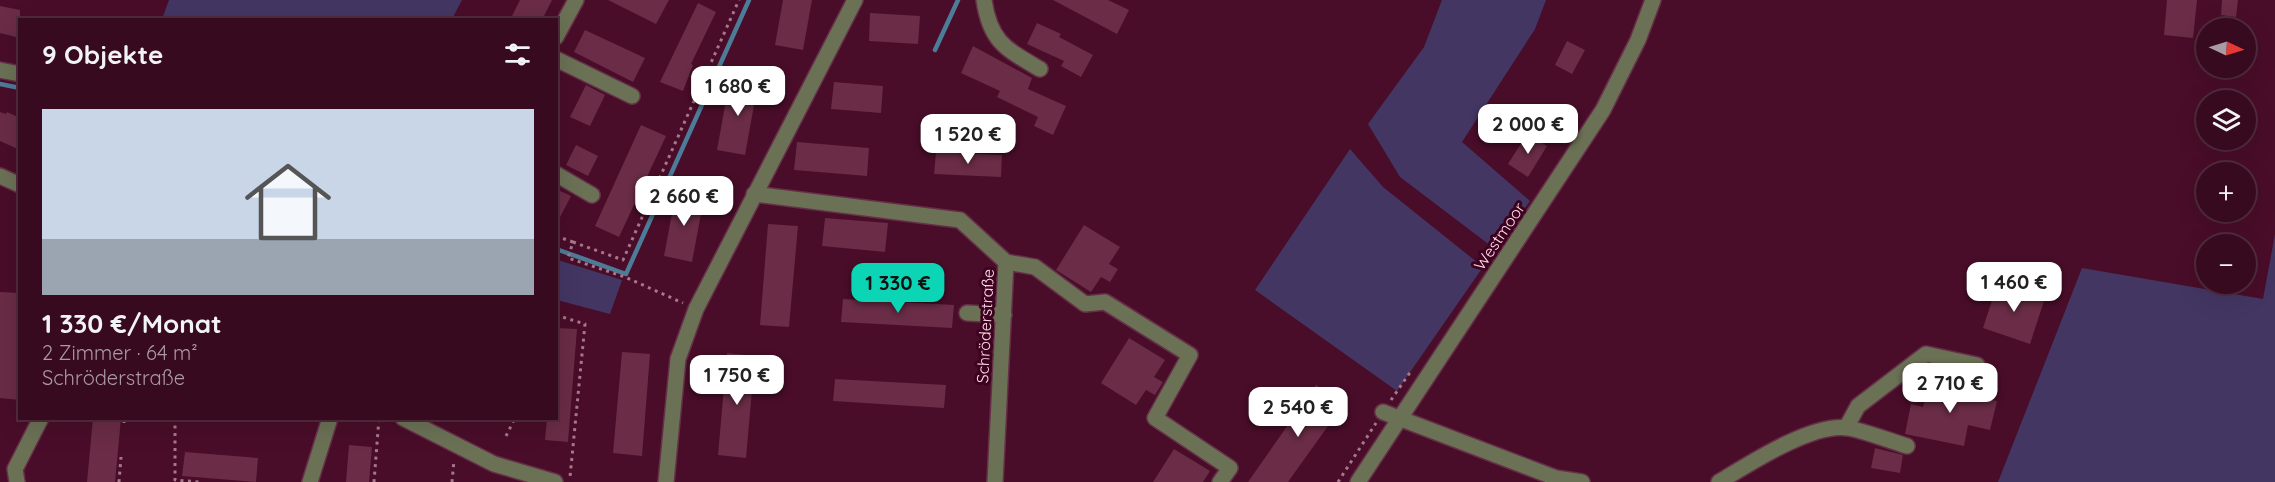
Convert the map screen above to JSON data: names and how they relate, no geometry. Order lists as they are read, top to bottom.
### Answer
{
  "streets": {
    "street": ["Westmoor", "Schröderstraße"]
  },
  "north": "right",
  "page": {
    "map_buttons": ["+", "−"],
    "heading": "9 Objekte",
    "price": [
      "1 680 €",
      "2 000 €",
      "1 520 €",
      "2 660 €",
      "1 460 €",
      "1 330 €",
      "1 750 €",
      "2 710 €",
      "2 540 €"
    ],
    "list": [
      {
        "name": "1 330 €/Monat",
        "note": "2 Zimmer · 64 m² · Schröderstraße"
      }
    ]
  }
}
